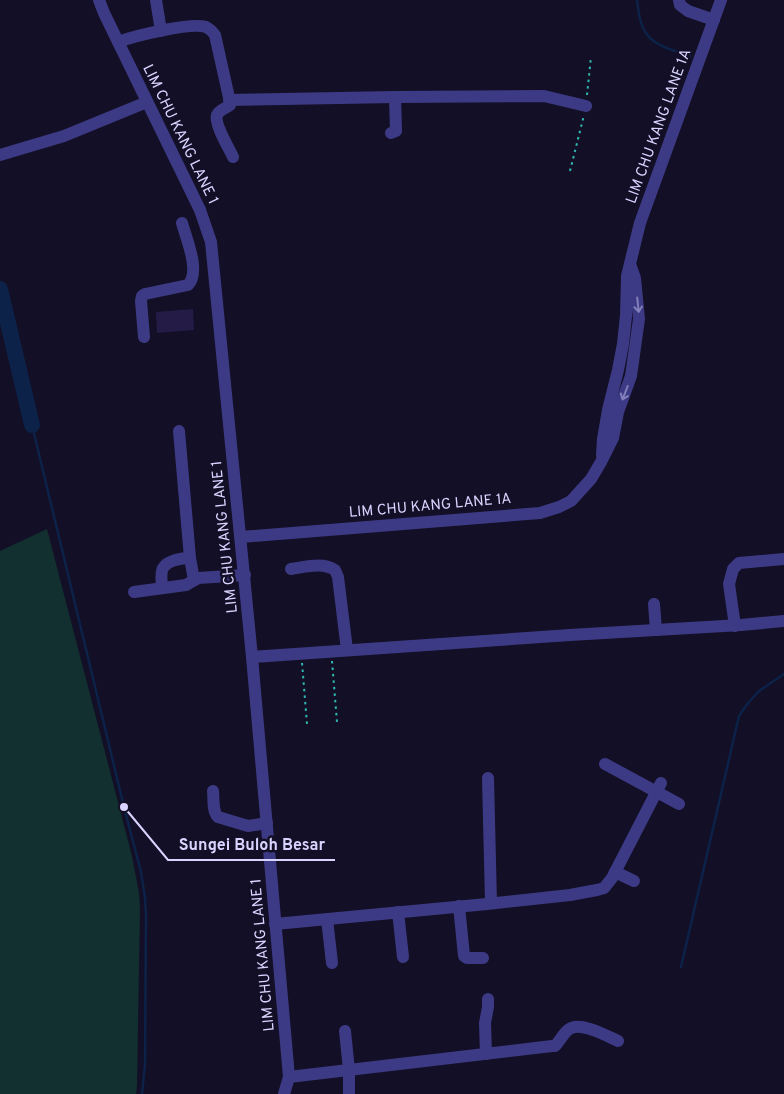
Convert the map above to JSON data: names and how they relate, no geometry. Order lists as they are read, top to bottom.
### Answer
{
  "streets": {
    "street": ["LIM CHU KANG LANE 1A", "LIM CHU KANG LANE 1"]
  },
  "crossings": [
    ["LIM CHU KANG LANE 1A", "LIM CHU KANG LANE 1"]
  ],
  "places": ["Sungei Buloh Besar"]
}
